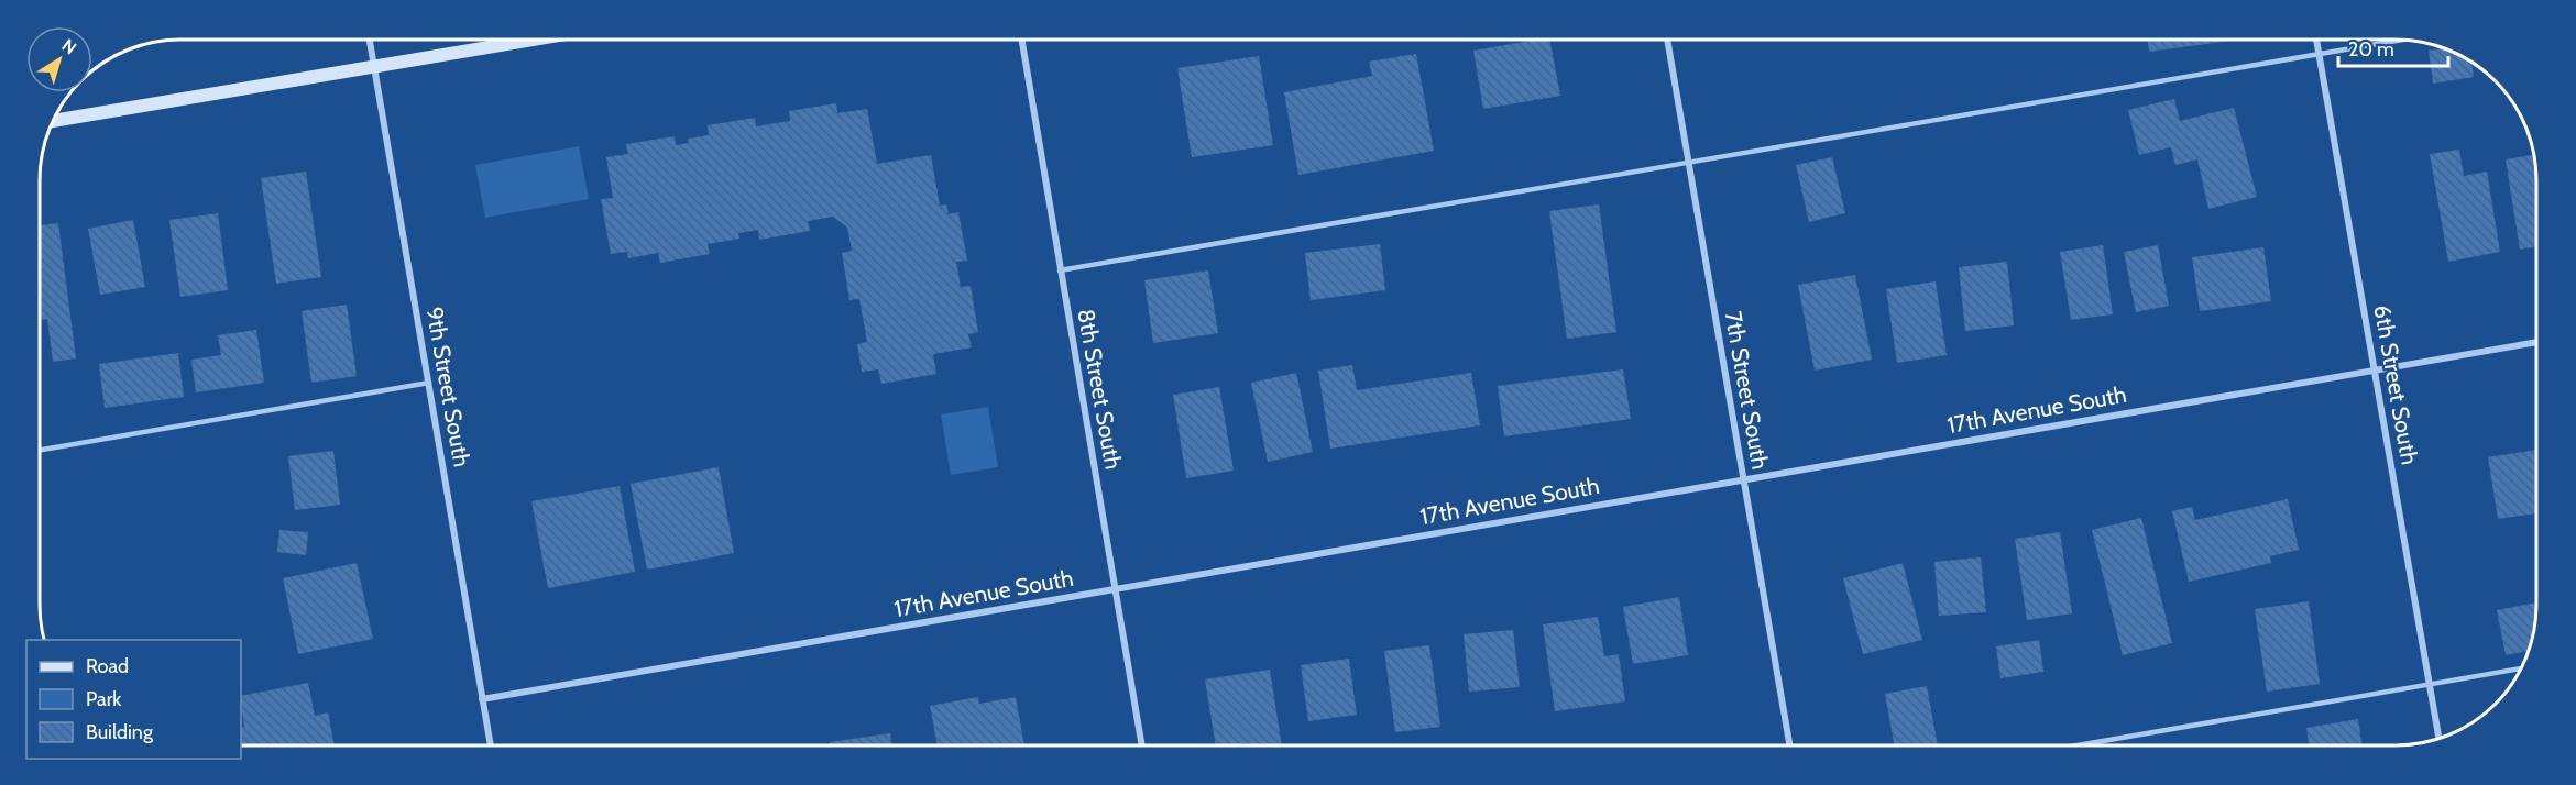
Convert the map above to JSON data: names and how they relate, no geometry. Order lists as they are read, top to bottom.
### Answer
{
  "streets": {
    "street": [
      "6th Street South",
      "9th Street South",
      "8th Street South",
      "7th Street South",
      "17th Avenue South"
    ]
  },
  "crossings": [
    ["6th Street South", "17th Avenue South"],
    ["9th Street South", "17th Avenue South"],
    ["8th Street South", "17th Avenue South"],
    ["7th Street South", "17th Avenue South"]
  ],
  "legend": ["Road", "Park", "Building"],
  "scale_bar": "20 m",
  "north": "top right"
}
